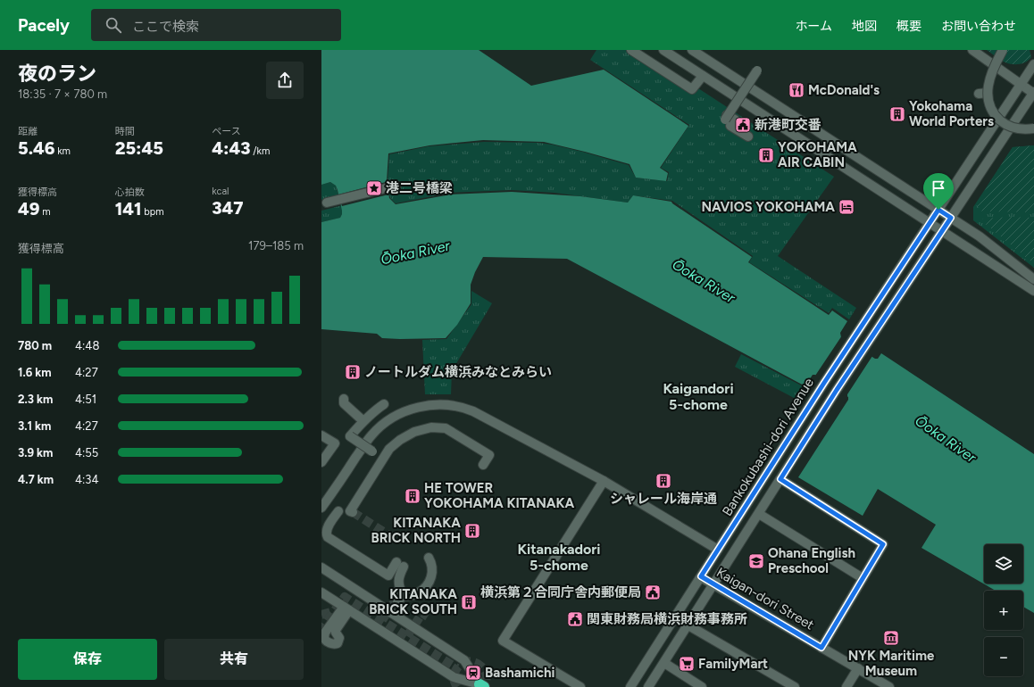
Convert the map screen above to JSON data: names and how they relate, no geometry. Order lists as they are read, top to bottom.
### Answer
{
  "streets": {
    "street": ["Bankokubashi-dori Avenue", "Kaigan-dori Street"]
  },
  "crossings": [
    ["Bankokubashi-dori Avenue", "Kaigan-dori Street"]
  ],
  "districts": ["Kaigandori 5-chome", "Kitanakadori 5-chome"],
  "water": ["Ōoka River"],
  "places": {
    "restaurant": ["McDonald's"],
    "building": [
      "Yokohama World Porters",
      "YOKOHAMA AIR CABIN",
      "ノートルダム横浜みなとみらい",
      "シャレール海岸通",
      "HE TOWER YOKOHAMA KITANAKA",
      "KITANAKA BRICK NORTH",
      "KITANAKA BRICK SOUTH"
    ],
    "public building": ["新港町交番", "横浜第２合同庁舎内郵便局", "関東財務局横浜財務事務所"],
    "place": ["港二号橋梁"],
    "hotel": ["NAVIOS YOKOHAMA"],
    "school or university": ["Ohana English Preschool"],
    "museum": ["NYK Maritime Museum"],
    "supermarket": ["FamilyMart"],
    "station": ["Bashamichi"]
  },
  "page": {
    "header": "Pacely",
    "search": "ここで検索",
    "nav": [
      "ホーム",
      "地図",
      "概要",
      "お問い合わせ"
    ],
    "heading": ["夜のラン", "18:35 · 7 × 780 m"],
    "stats": [
      ["距離", "5.46 km"],
      ["時間", "25:45"],
      ["ペース", "4:43 /km"],
      ["獲得標高", "49 m"],
      ["心拍数", "141 bpm"],
      ["kcal", "347"]
    ],
    "chart": ["獲得標高", "179–185 m"],
    "list": [
      {
        "name": "780 m",
        "note": "4:48"
      },
      {
        "name": "1.6 km",
        "note": "4:27"
      },
      {
        "name": "2.3 km",
        "note": "4:51"
      },
      {
        "name": "3.1 km",
        "note": "4:27"
      },
      {
        "name": "3.9 km",
        "note": "4:55"
      },
      {
        "name": "4.7 km",
        "note": "4:34"
      }
    ],
    "map_buttons": ["+", "−"],
    "buttons": ["保存", "共有"]
  }
}
